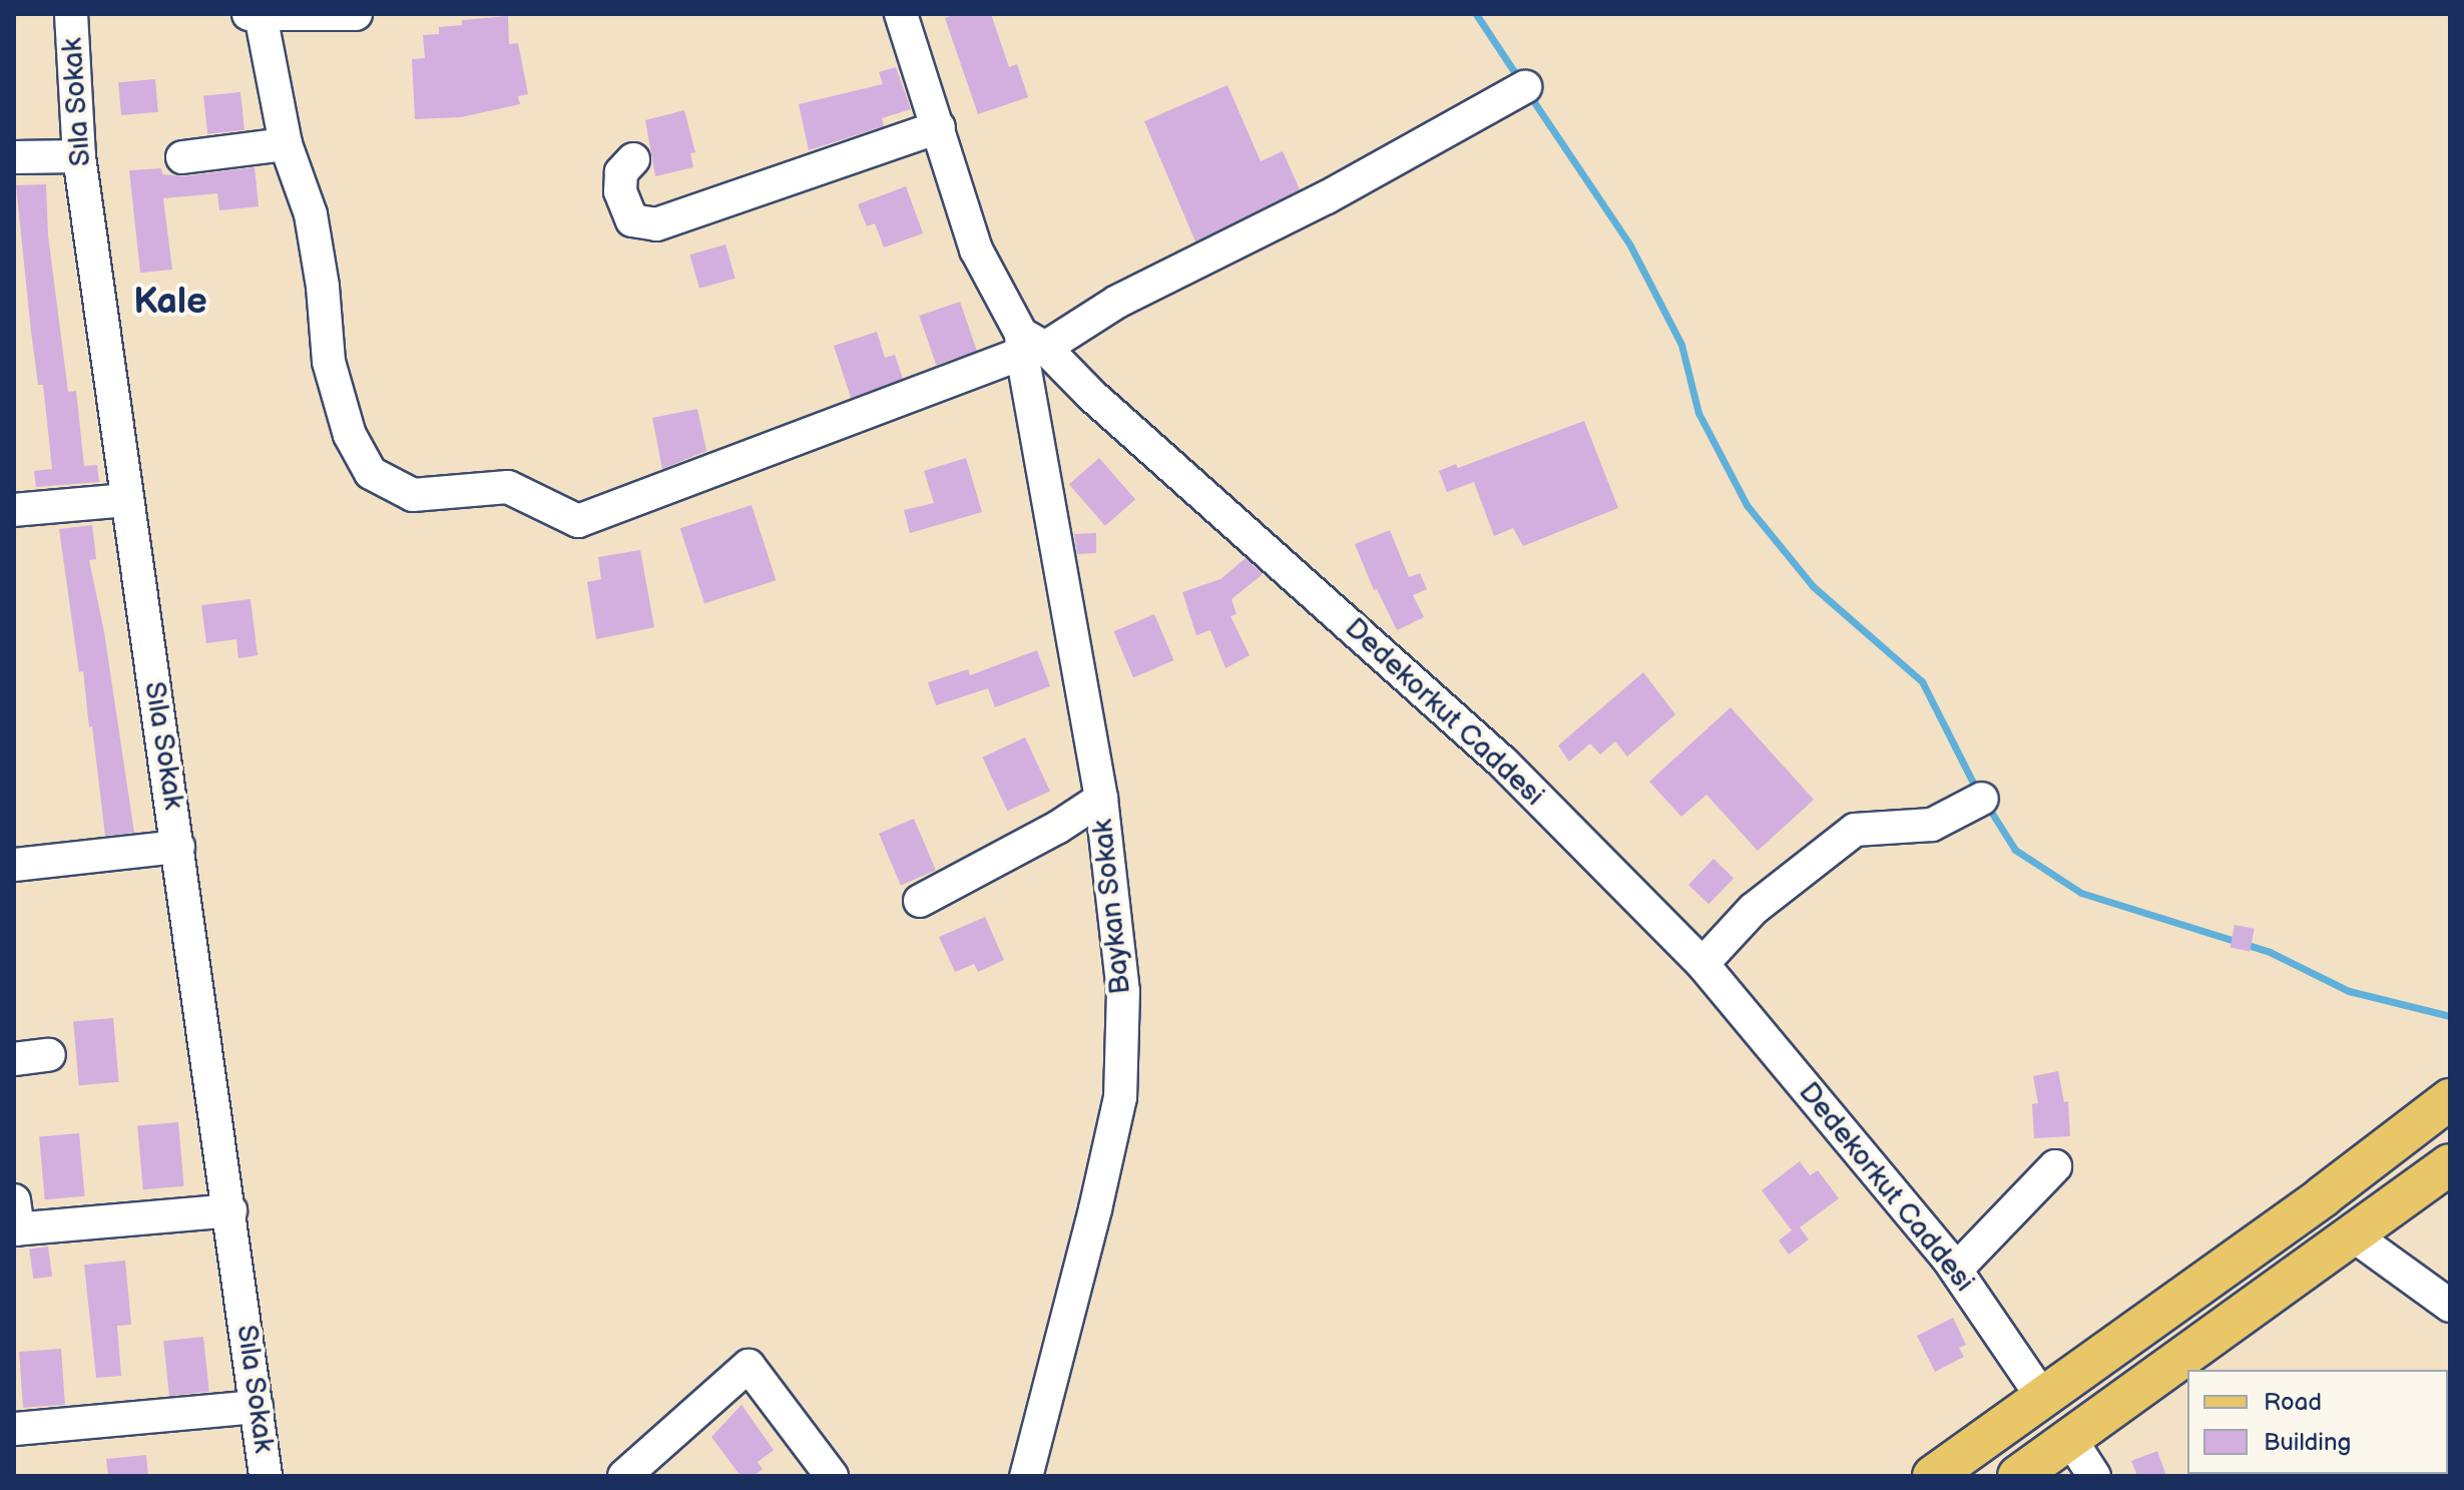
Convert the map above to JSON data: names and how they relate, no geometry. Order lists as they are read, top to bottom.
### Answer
{
  "streets": {
    "street": ["Sıla Sokak", "Dedekorkut Caddesi", "Baykan Sokak"]
  },
  "crossings": [
    ["Dedekorkut Caddesi", "Baykan Sokak"]
  ],
  "districts": ["Kale"],
  "legend": ["Road", "Building"]
}
